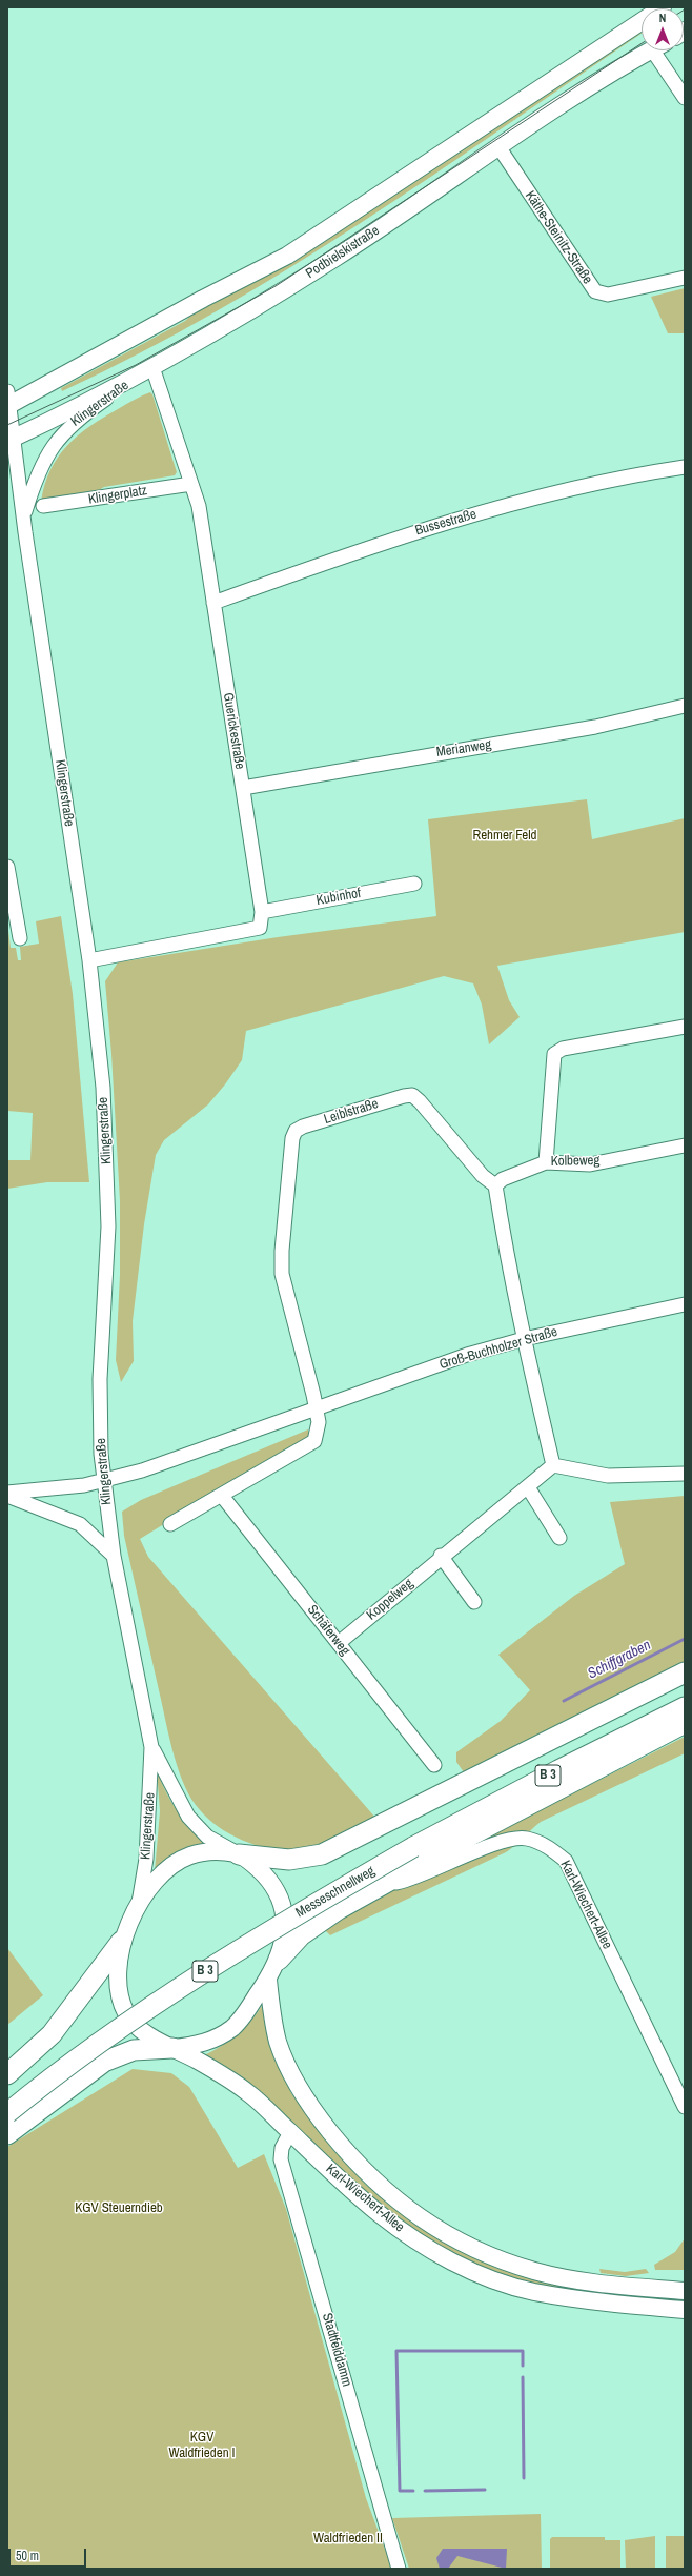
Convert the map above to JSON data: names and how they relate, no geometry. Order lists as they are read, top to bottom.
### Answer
{
  "streets": {
    "highway": ["B 3", "Messeschnellweg"],
    "main road": ["Podbielskistraße", "Karl-Wiechert-Allee"],
    "street": [
      "Käthe-Steinitz-Straße",
      "Klingerstraße",
      "Klingerplatz",
      "Bussestraße",
      "Guerickestraße",
      "Merianweg",
      "Kubinhof",
      "Leiblstraße",
      "Kolbeweg",
      "Groß-Buchholzer Straße",
      "Koppelweg",
      "Schäferweg",
      "Stadtfelddamm"
    ]
  },
  "crossings": [
    ["Käthe-Steinitz-Straße", "Podbielskistraße"],
    ["Podbielskistraße", "Klingerstraße"],
    ["Podbielskistraße", "Guerickestraße"],
    ["Klingerstraße", "Guerickestraße"],
    ["Klingerstraße", "Groß-Buchholzer Straße"],
    ["Klingerplatz", "Guerickestraße"],
    ["Bussestraße", "Guerickestraße"],
    ["Guerickestraße", "Merianweg"],
    ["Guerickestraße", "Kubinhof"],
    ["Leiblstraße", "Kolbeweg"],
    ["Leiblstraße", "Groß-Buchholzer Straße"],
    ["Koppelweg", "Schäferweg"],
    ["Karl-Wiechert-Allee", "Stadtfelddamm"]
  ],
  "water": ["Schiffgraben"],
  "parks": [
    "Rehmer Feld",
    "KGV Steuerndieb",
    "KGV Waldfrieden I",
    "Waldfrieden II"
  ],
  "scale_bar": "50 m",
  "north": "top"
}
